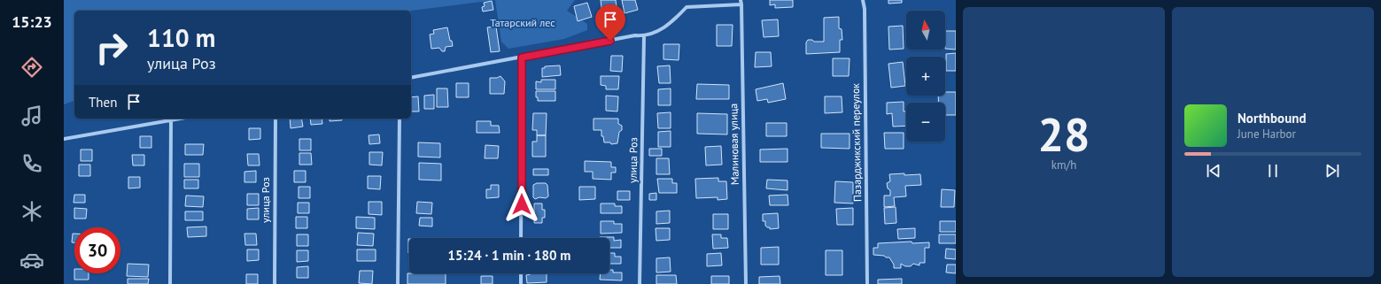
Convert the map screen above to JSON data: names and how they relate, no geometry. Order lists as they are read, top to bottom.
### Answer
{
  "streets": {
    "street": ["Пазарджикский переулок", "Малиновая улица", "улица Роз"]
  },
  "parks": ["Татарский лес"],
  "north": "top",
  "page": {
    "tabs": "15:23",
    "tile": ["28", "km/h"],
    "map_buttons": ["+", "−"],
    "turn": ["110 m", "улица Роз"],
    "then": "Then",
    "song": ["Northbound", "June Harbor"],
    "limit": "30",
    "trip": "15:24 · 1 min · 180 m"
  }
}
